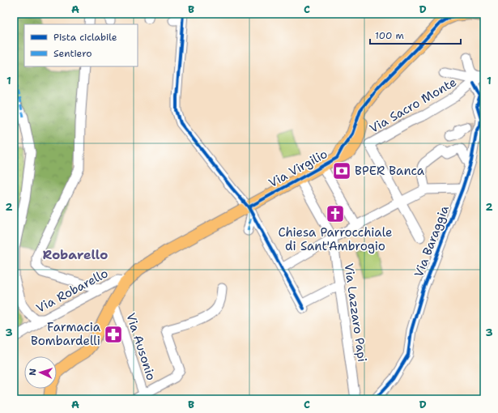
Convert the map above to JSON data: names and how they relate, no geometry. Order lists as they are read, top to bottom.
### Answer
{
  "streets": {
    "main road": ["Via Virgilio"],
    "street": [
      "Via Sacro Monte",
      "Via Baraggia",
      "Via Robarello",
      "Via Lazzaro Papi",
      "Via Ausonio"
    ]
  },
  "crossings": [
    ["Via Sacro Monte", "Via Virgilio"],
    ["Via Sacro Monte", "Via Baraggia"],
    ["Via Virgilio", "Via Robarello"],
    ["Via Virgilio", "Via Lazzaro Papi"],
    ["Via Virgilio", "Via Ausonio"]
  ],
  "districts": ["Robarello"],
  "places": {
    "bank": ["BPER Banca"],
    "church": ["Chiesa Parrocchiale di Sant'Ambrogio"],
    "pharmacy": ["Farmacia Bombardelli"]
  },
  "legend": ["Pista ciclabile", "Sentiero"],
  "scale_bar": "100 m",
  "north": "left",
  "grid": {
    "columns": [
      "A",
      "B",
      "C",
      "D"
    ],
    "rows": ["1", "2", "3"]
  }
}
